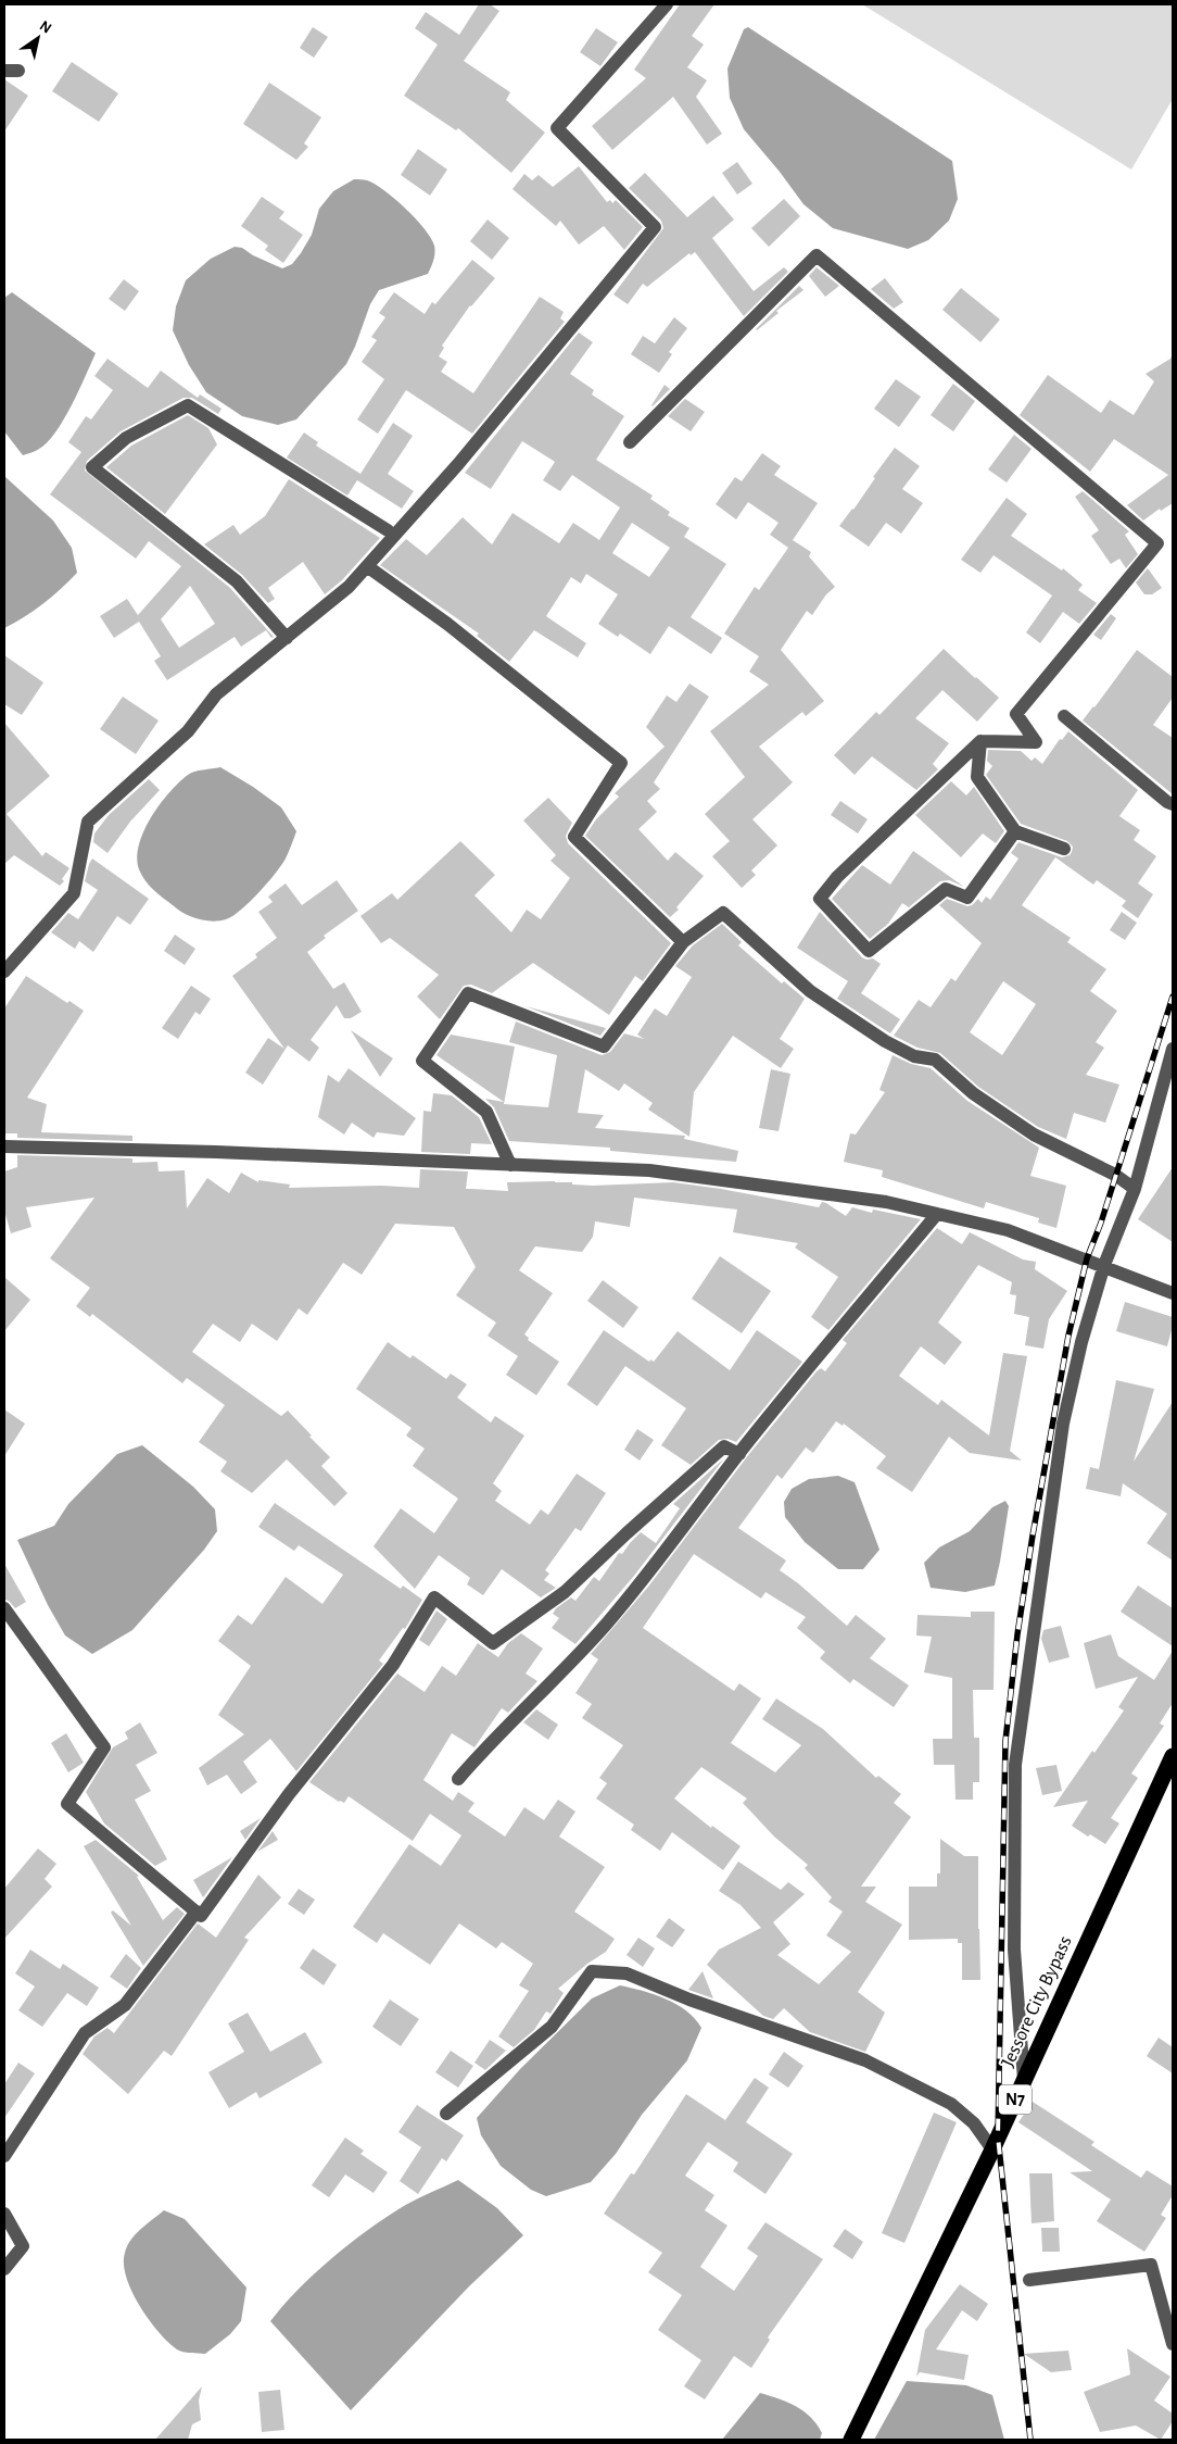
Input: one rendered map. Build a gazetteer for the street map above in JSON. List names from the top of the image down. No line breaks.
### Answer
{"streets":{"highway":["Jessore City Bypass","N7"]},"north":"top right"}
